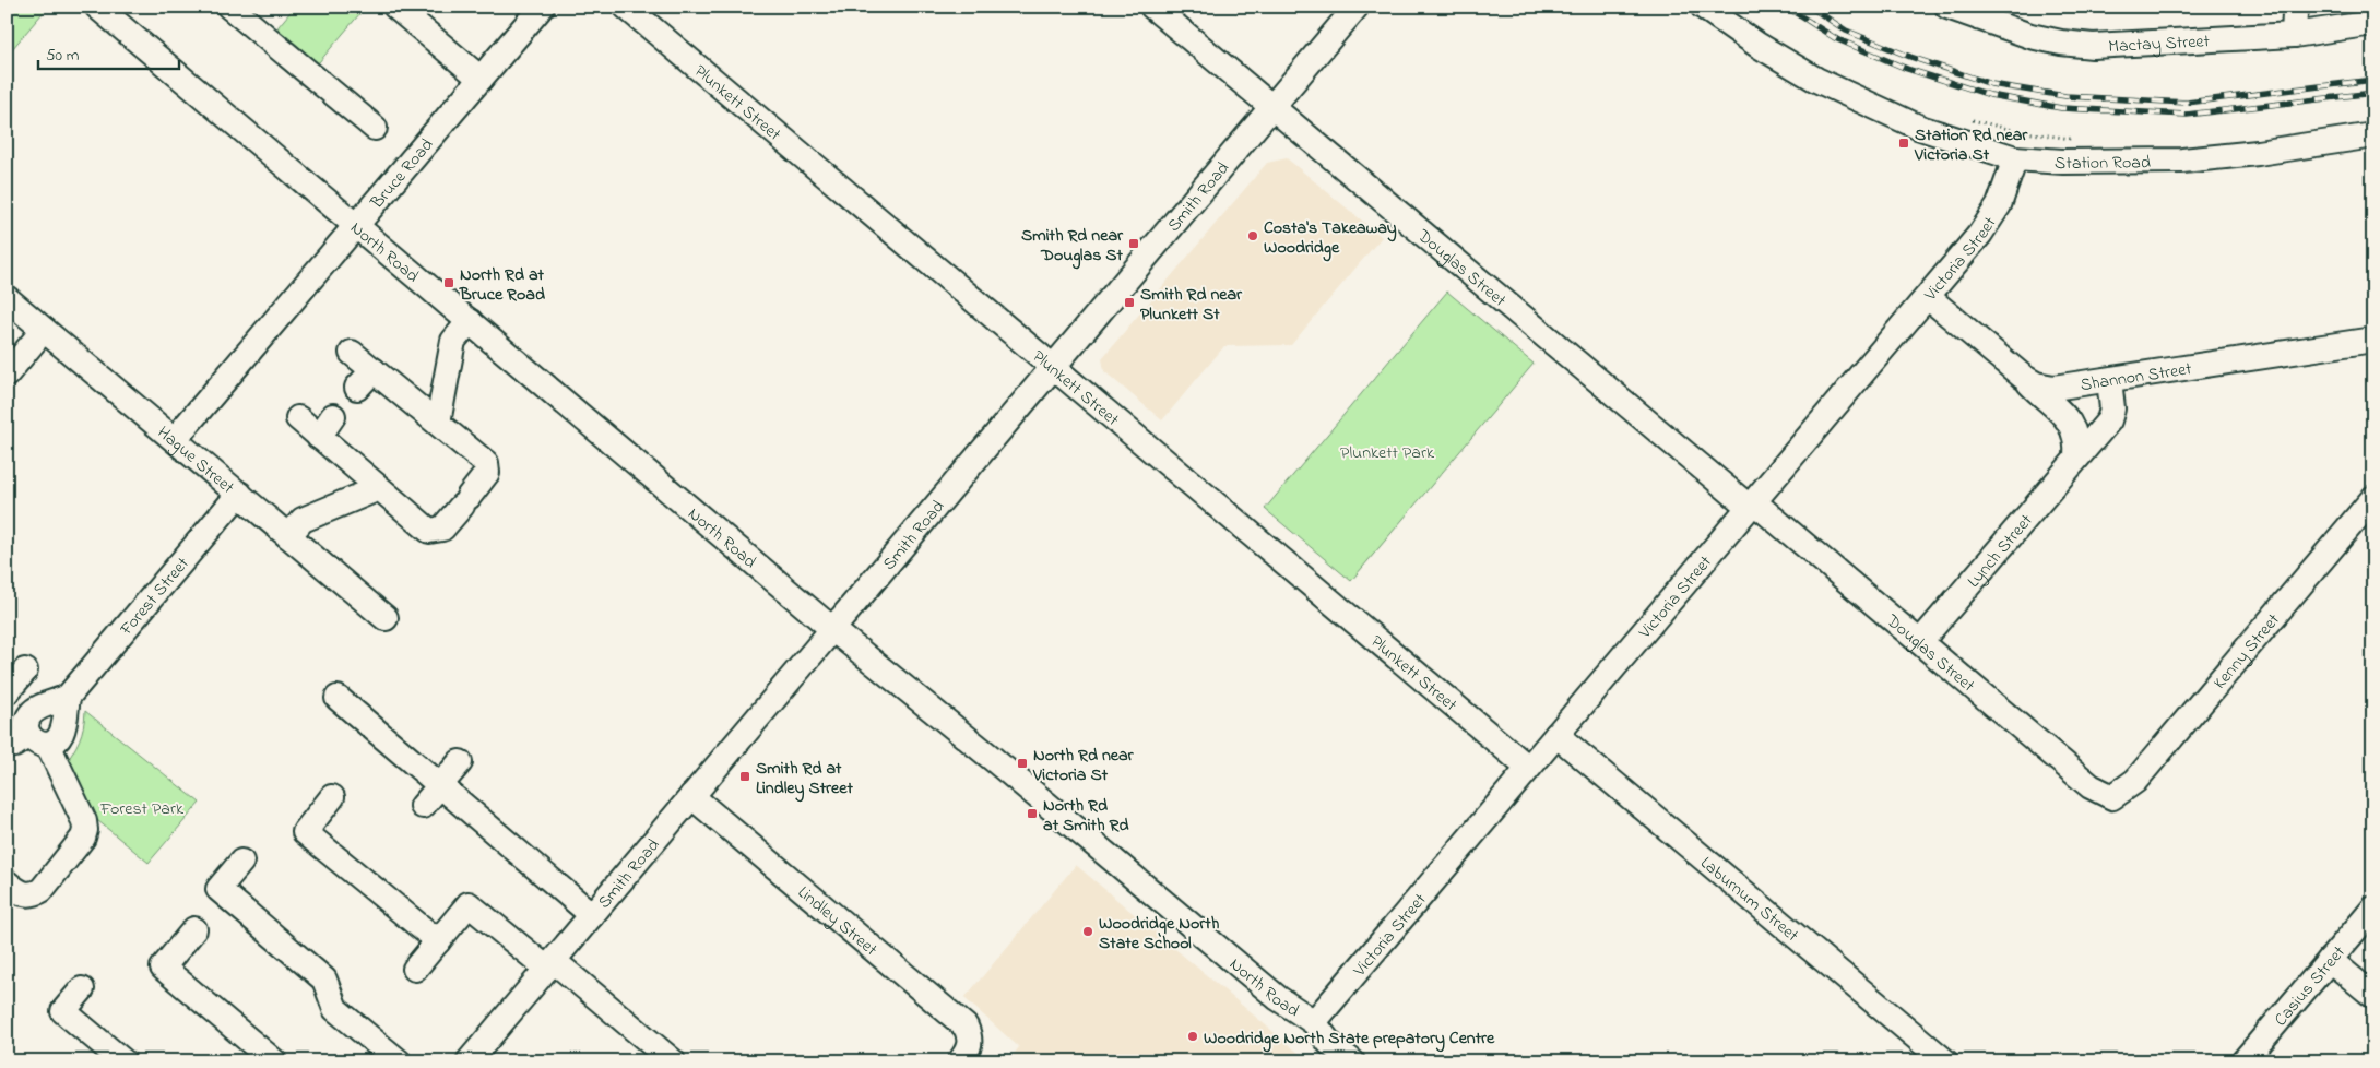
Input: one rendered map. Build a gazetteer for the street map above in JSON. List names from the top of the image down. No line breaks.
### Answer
{"streets":{"street":["Mactay Street","Plunkett Street","Station Road","Bruce Road","Smith Road","North Road","Victoria Street","Douglas Street","Shannon Street","Hague Street","Lynch Street","Forest Street","Kenny Street","Laburnum Street","Lindley Street","Casius Street"]},"crossings":[["Plunkett Street","Smith Road"],["Plunkett Street","Victoria Street"],["Station Road","Victoria Street"],["Bruce Road","North Road"],["Bruce Road","Hague Street"],["Smith Road","North Road"],["Smith Road","Douglas Street"],["Smith Road","Lindley Street"],["North Road","Victoria Street"],["Victoria Street","Douglas Street"],["Victoria Street","Shannon Street"],["Victoria Street","Laburnum Street"],["Douglas Street","Lynch Street"],["Douglas Street","Kenny Street"],["Shannon Street","Lynch Street"],["Hague Street","Forest Street"]],"parks":["Plunkett Park","Forest Park"],"places":{"transit":["Station Rd near Victoria St","Smith Rd near Douglas St","North Rd at Bruce Road","Smith Rd near Plunkett St","North Rd near Victoria St","Smith Rd at Lindley Street","North Rd at Smith Rd"],"other":["Costa's Takeaway Woodridge","Woodridge North State School","Woodridge North State prepatory Centre"]},"scale_bar":"50 m"}
